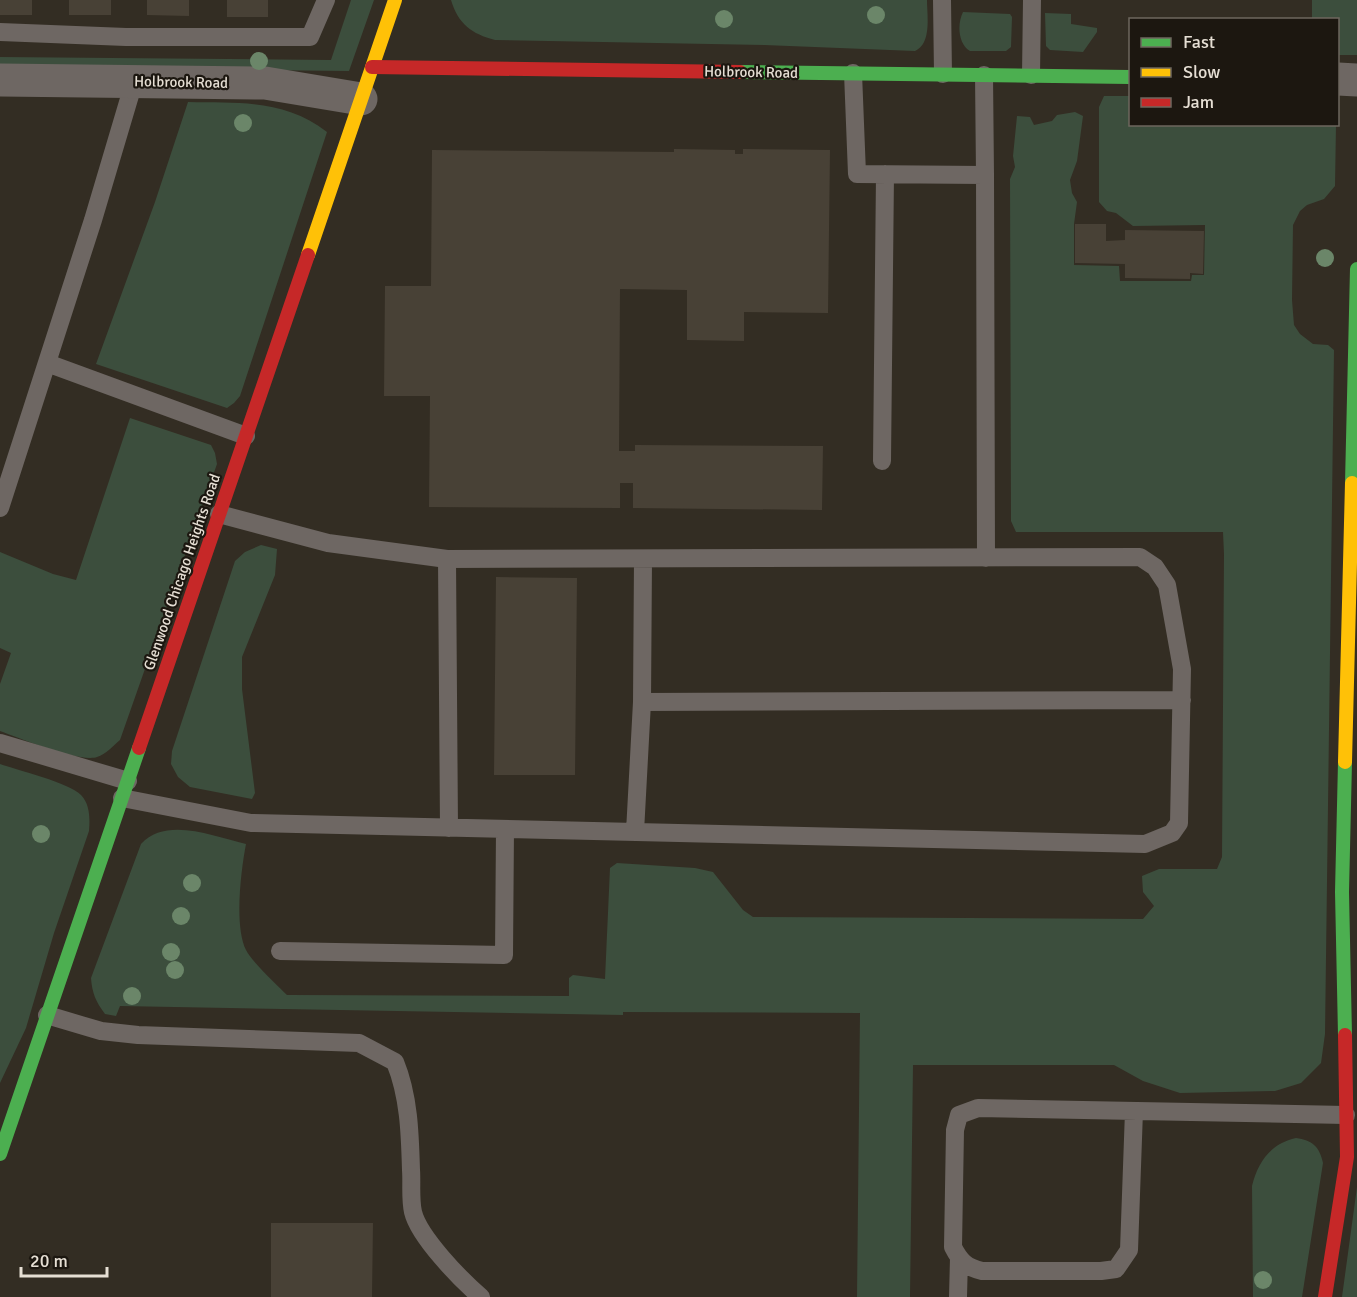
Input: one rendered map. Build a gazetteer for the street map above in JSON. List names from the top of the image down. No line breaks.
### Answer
{"streets":{"street":["Holbrook Road","Glenwood Chicago Heights Road"]},"crossings":[["Holbrook Road","Glenwood Chicago Heights Road"]],"legend":["Fast","Slow","Jam"],"scale_bar":"20 m"}
